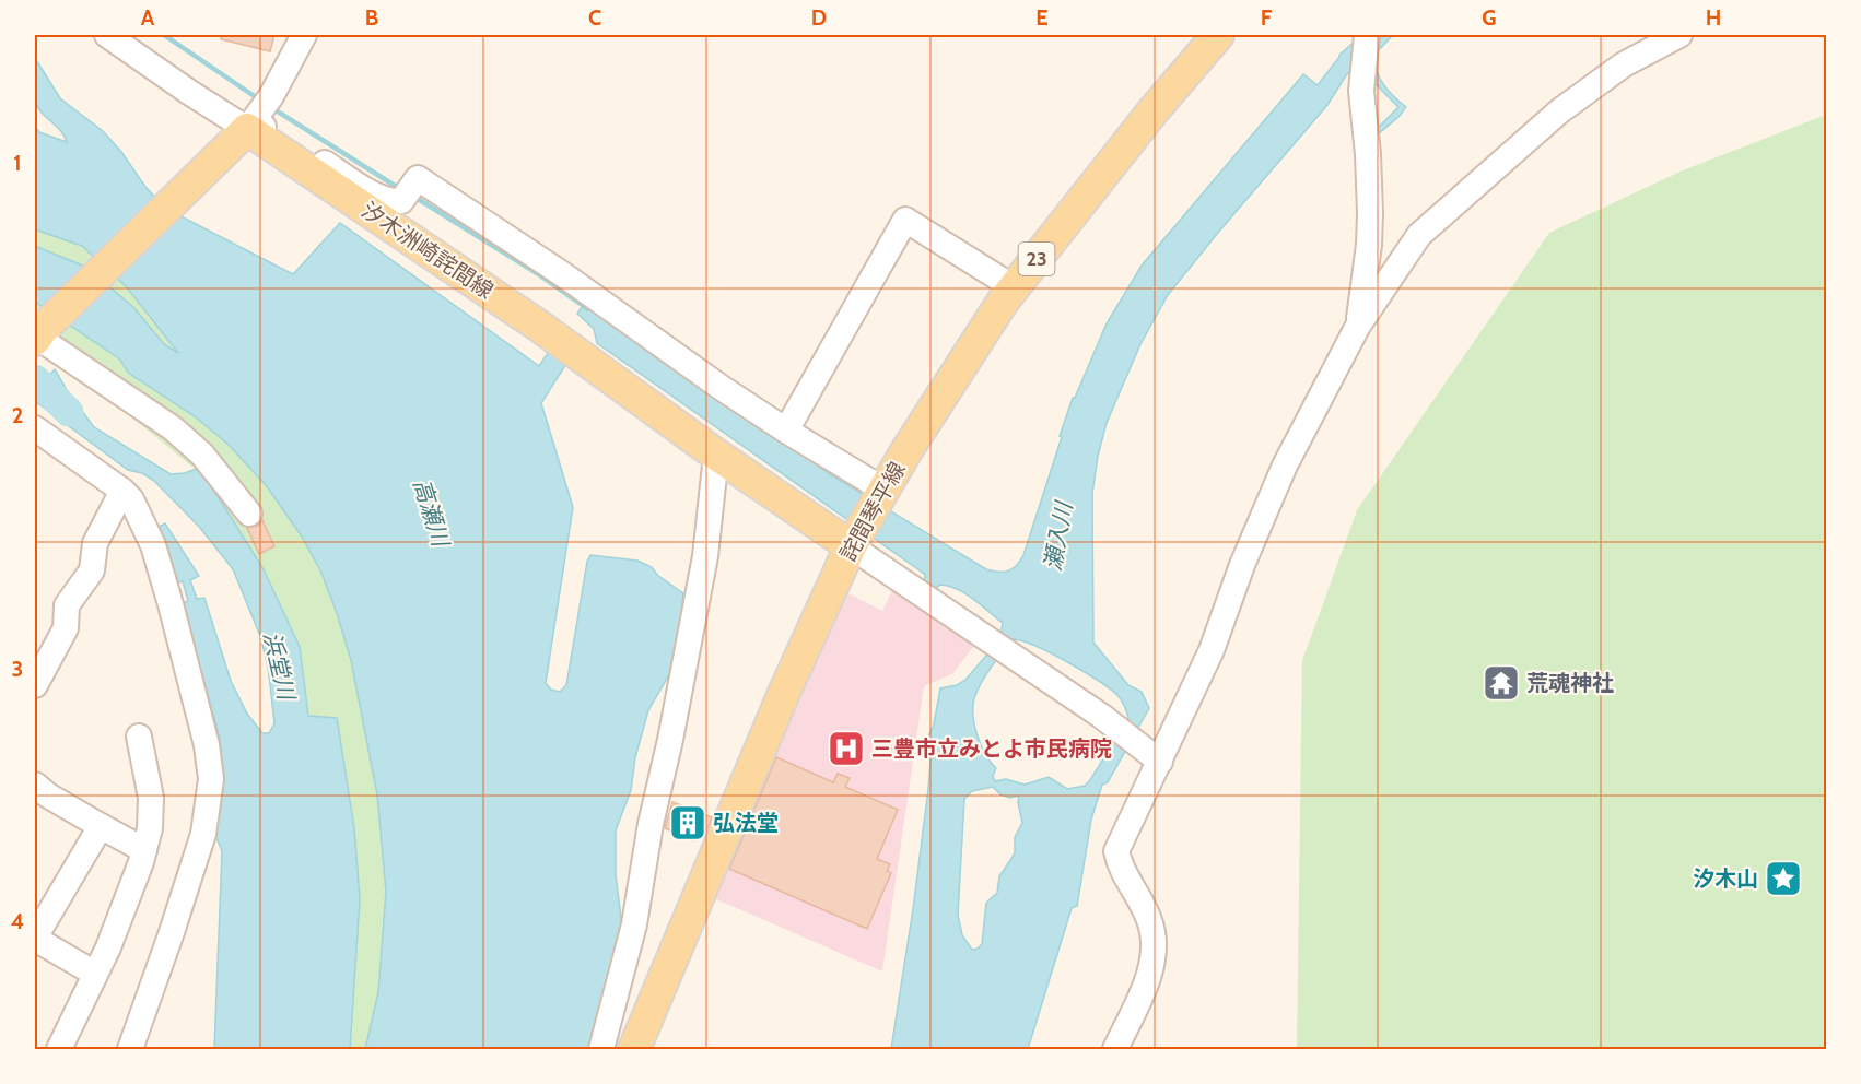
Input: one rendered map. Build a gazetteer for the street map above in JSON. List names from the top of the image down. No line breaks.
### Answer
{"streets":{"main road":["汐木洲崎詫間線","23","詫間琴平線"]},"crossings":[["汐木洲崎詫間線","詫間琴平線"]],"water":["高瀬川","瀬入川","浜堂川"],"places":{"temple":["荒魂神社"],"hospital":["三豊市立みとよ市民病院"],"building":["弘法堂"],"place":["汐木山"]},"grid":{"columns":["A","B","C","D","E","F","G","H"],"rows":["1","2","3","4"]}}
